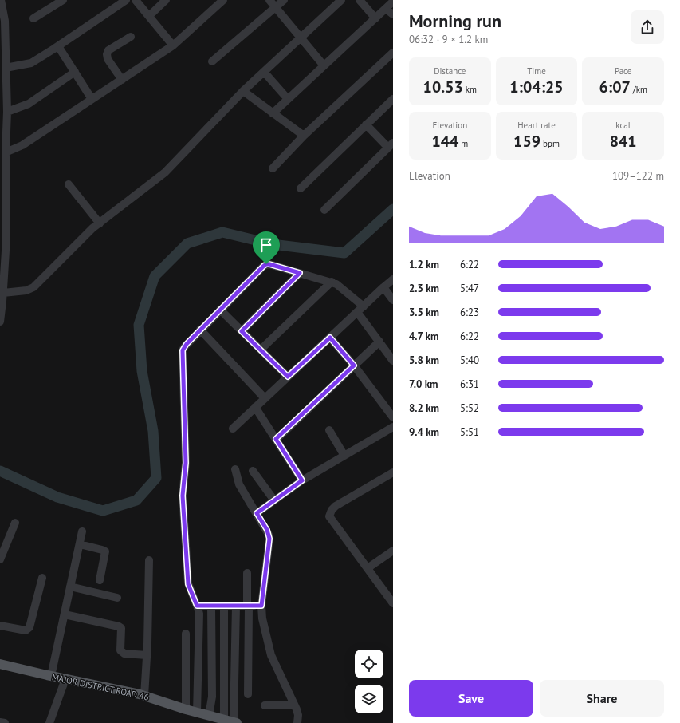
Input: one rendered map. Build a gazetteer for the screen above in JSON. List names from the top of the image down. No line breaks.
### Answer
{"streets":{"main road":["MAJOR DISTRICT ROAD 46"]},"page":{"heading":["Morning run","06:32 · 9 × 1.2 km"],"stats":[["Distance","10.53 km"],["Time","1:04:25"],["Pace","6:07 /km"],["Elevation","144 m"],["Heart rate","159 bpm"],["kcal","841"]],"chart":["Elevation","109–122 m"],"list":[{"name":"1.2 km","note":"6:22"},{"name":"2.3 km","note":"5:47"},{"name":"3.5 km","note":"6:23"},{"name":"4.7 km","note":"6:22"},{"name":"5.8 km","note":"5:40"},{"name":"7.0 km","note":"6:31"},{"name":"8.2 km","note":"5:52"},{"name":"9.4 km","note":"5:51"}],"buttons":["Save","Share"]}}
